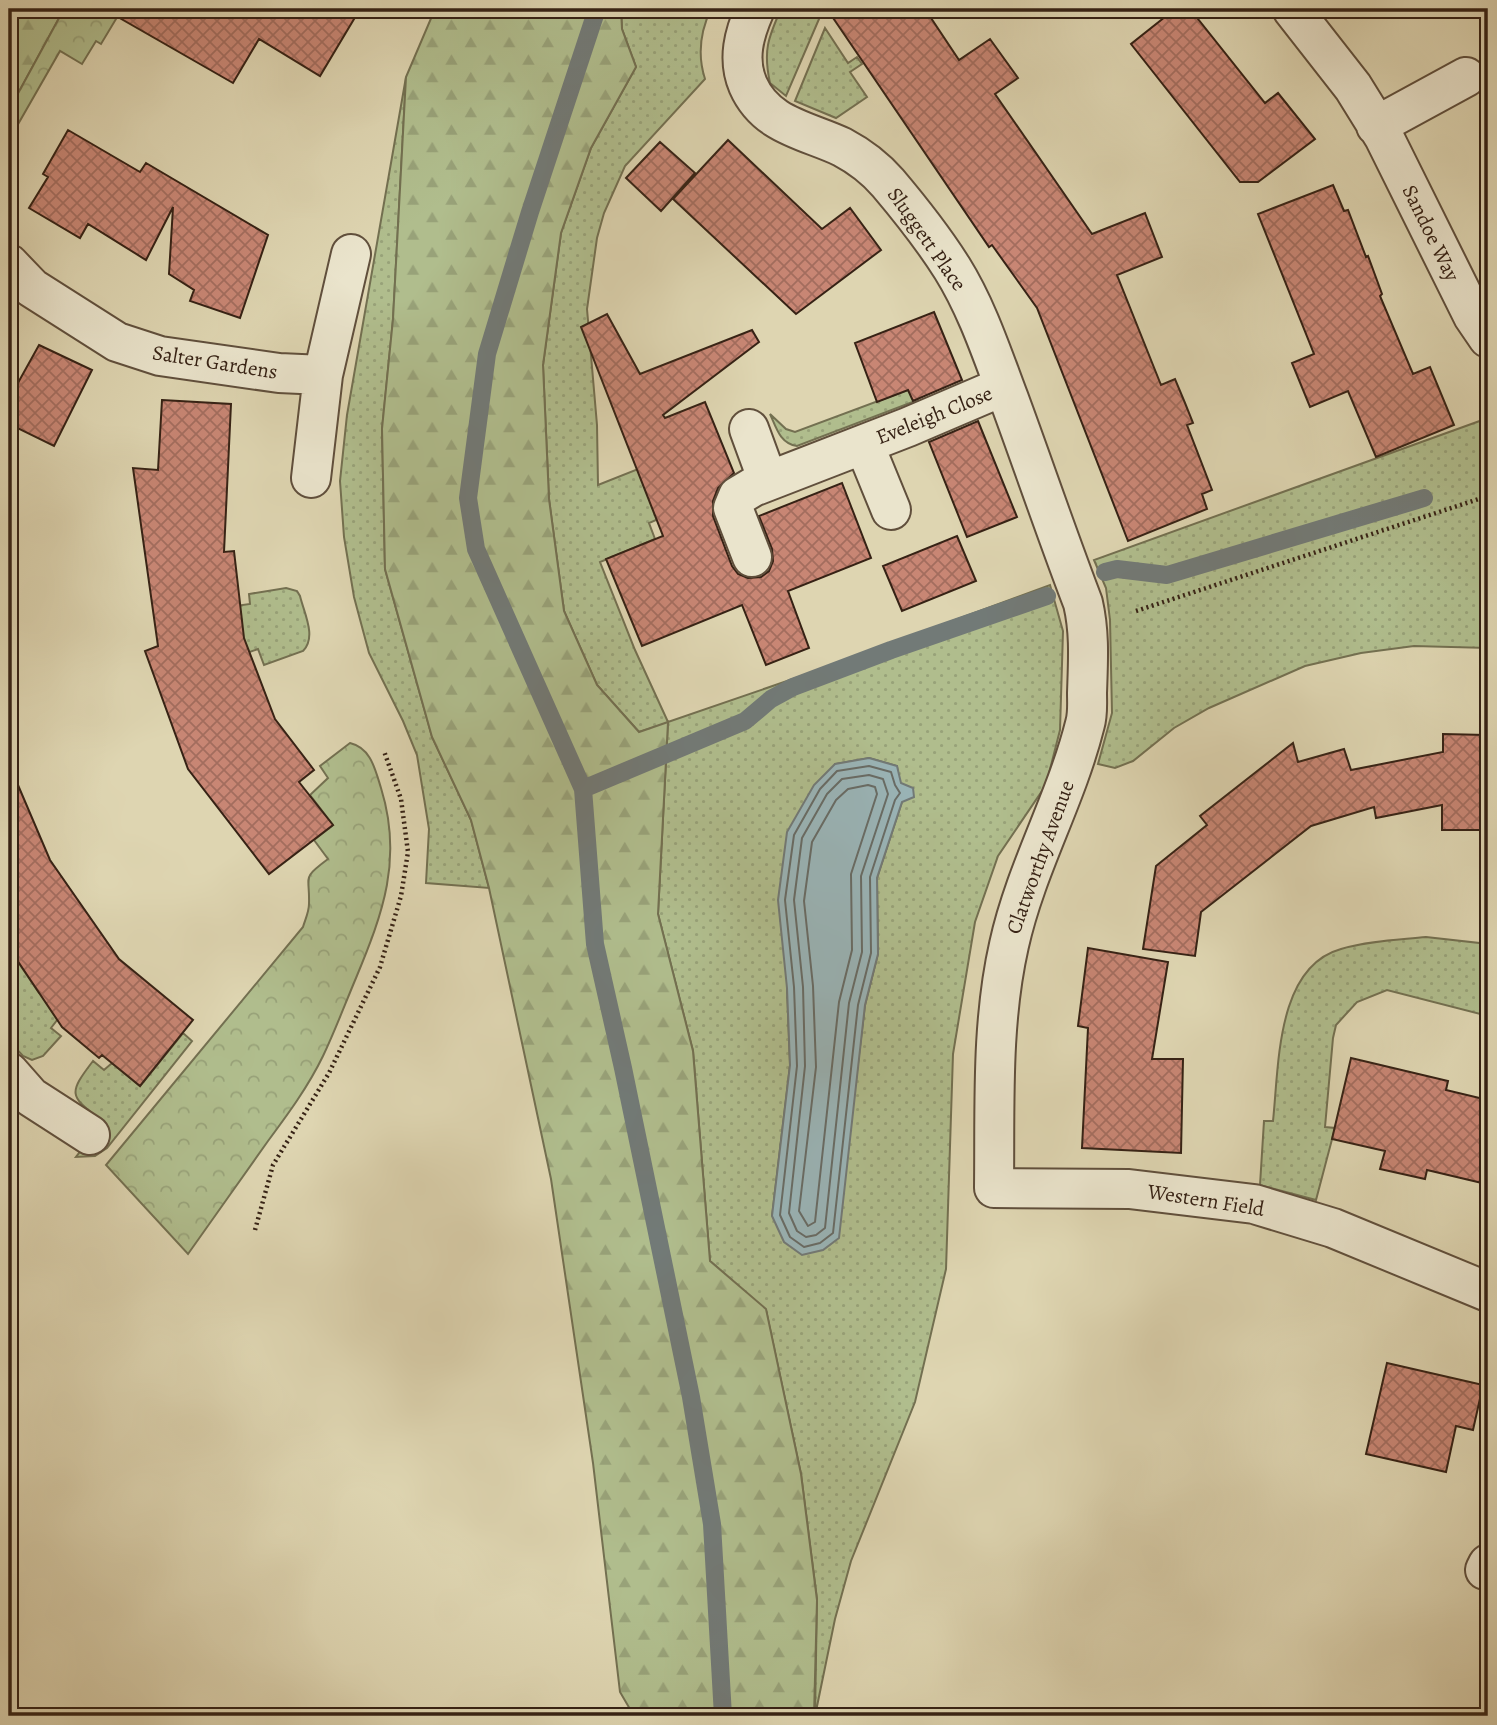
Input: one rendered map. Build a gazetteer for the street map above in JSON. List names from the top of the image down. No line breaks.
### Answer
{"streets":{"street":["Sandoe Way","Sluggett Place","Salter Gardens","Eveleigh Close","Clatworthy Avenue","Western Field"]},"crossings":[["Sluggett Place","Eveleigh Close"],["Sluggett Place","Clatworthy Avenue"],["Clatworthy Avenue","Western Field"]]}
